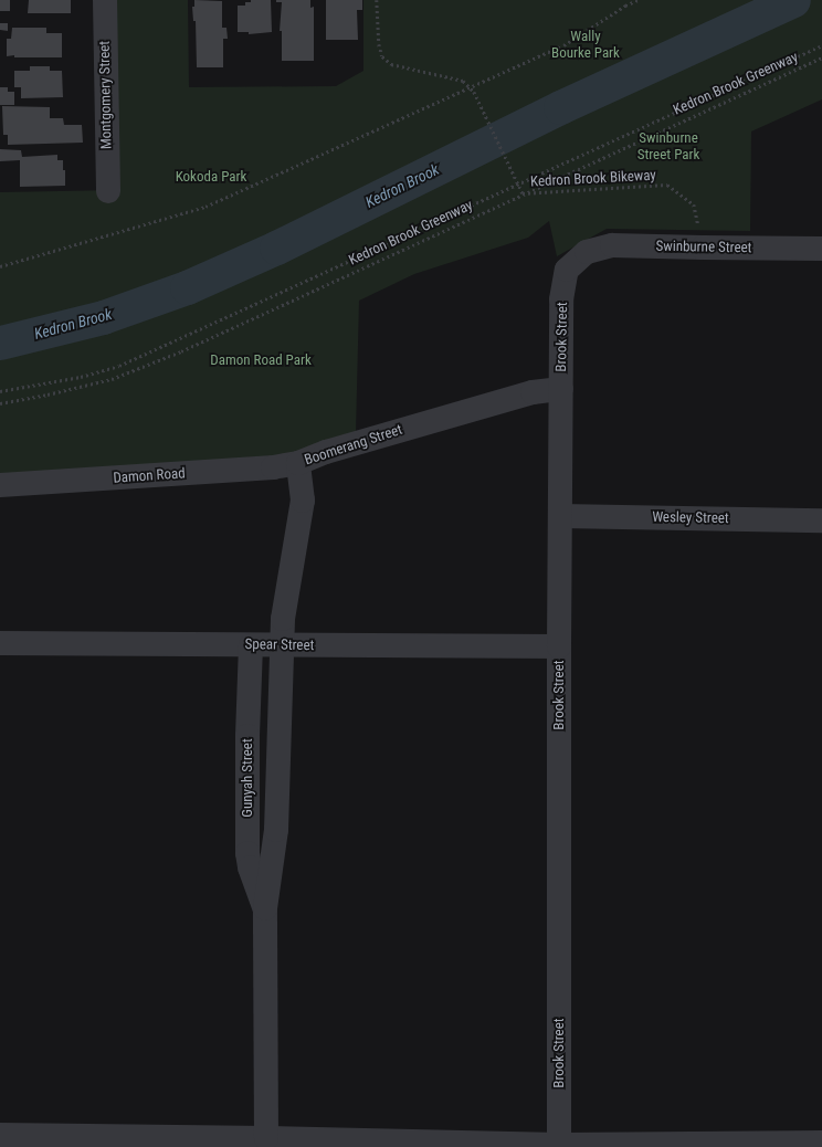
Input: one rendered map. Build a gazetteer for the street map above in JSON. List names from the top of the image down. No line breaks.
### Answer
{"streets":{"street":["Montgomery Street","Swinburne Street","Brook Street","Boomerang Street","Damon Road","Wesley Street","Spear Street","Gunyah Street"],"path":["Kedron Brook Greenway","Kedron Brook Bikeway"]},"crossings":[["Kedron Brook Greenway","Kedron Brook Bikeway"],["Kedron Brook Bikeway","Swinburne Street"],["Swinburne Street","Brook Street"],["Brook Street","Boomerang Street"],["Brook Street","Wesley Street"],["Brook Street","Spear Street"],["Boomerang Street","Damon Road"],["Boomerang Street","Spear Street"],["Boomerang Street","Gunyah Street"],["Spear Street","Gunyah Street"]],"water":["Kedron Brook"],"parks":["Wally Bourke Park","Swinburne Street Park","Kokoda Park","Damon Road Park"]}
